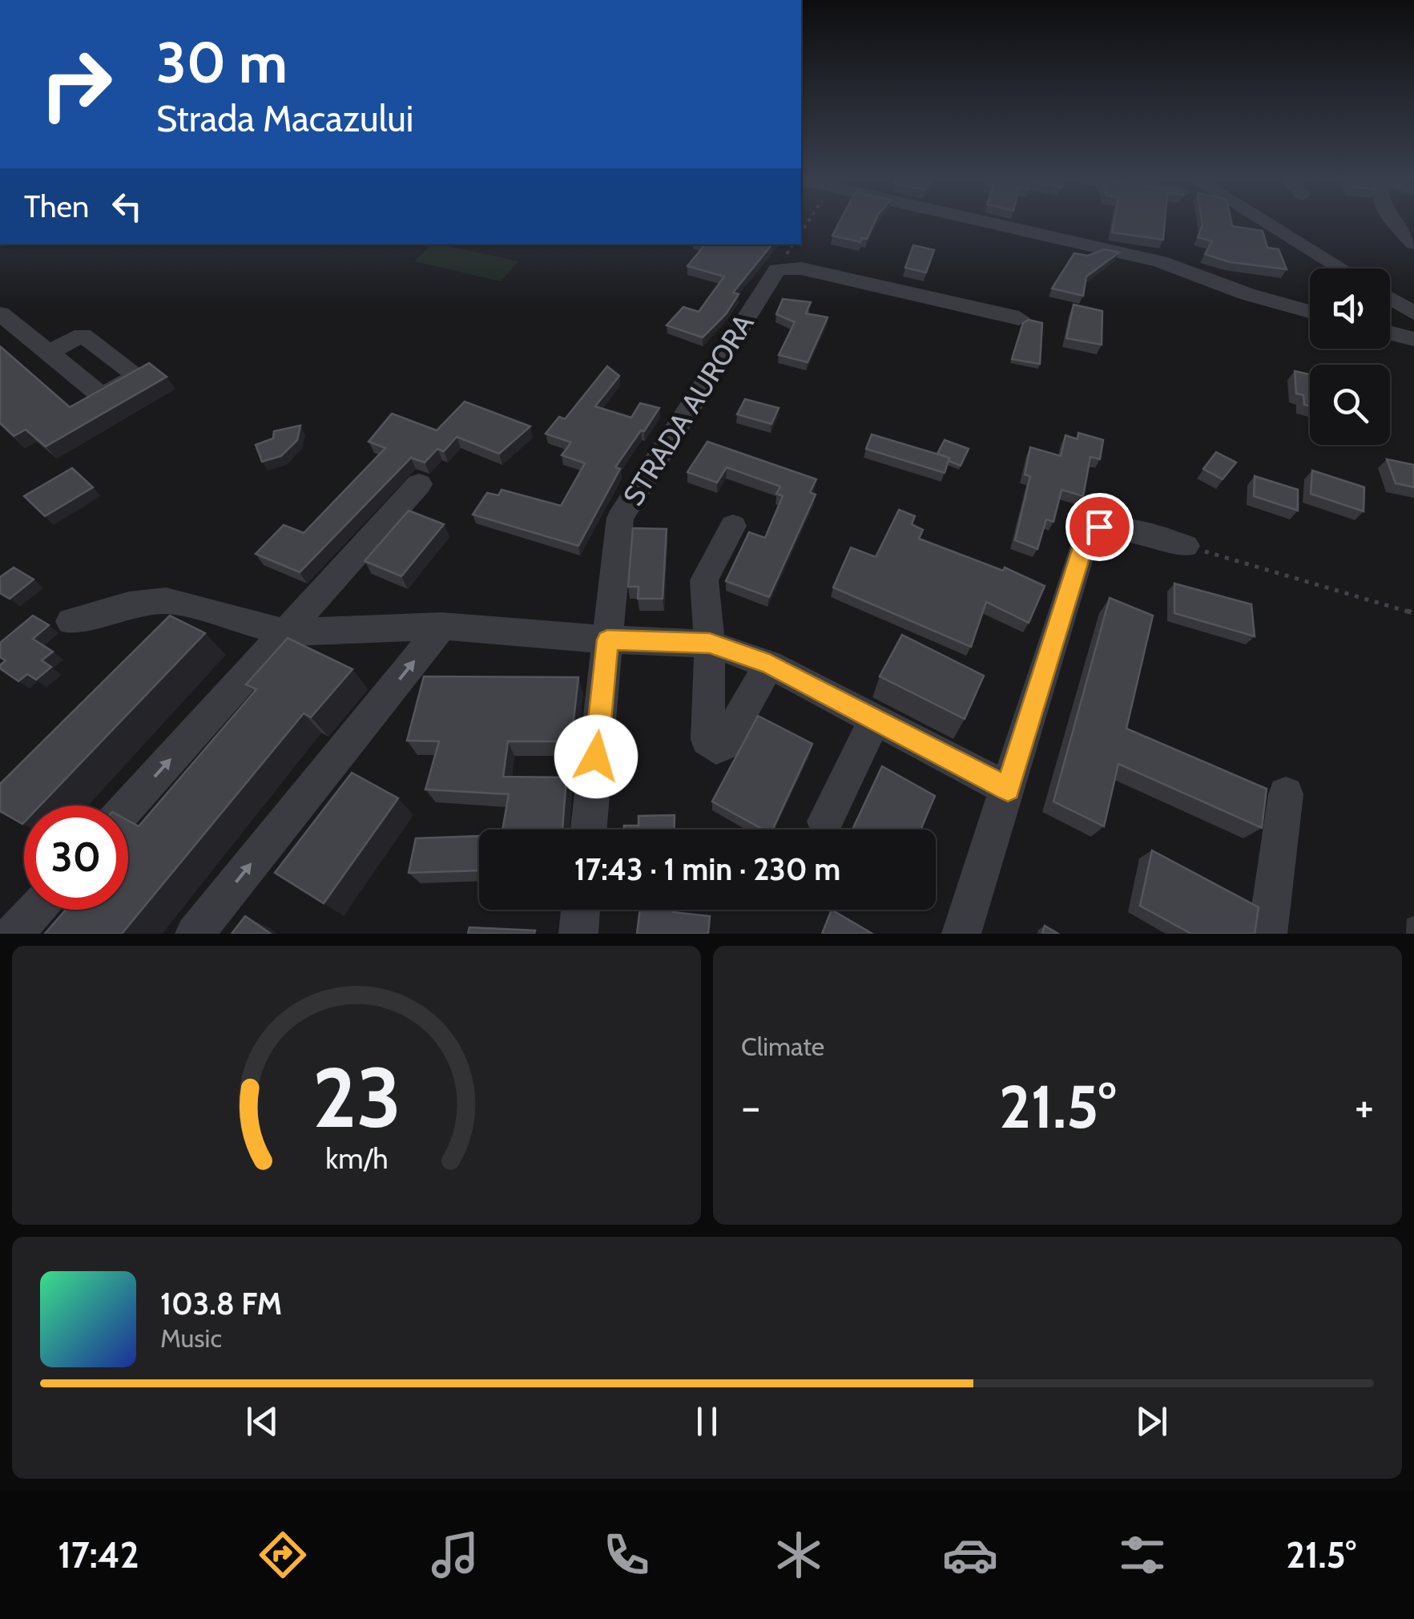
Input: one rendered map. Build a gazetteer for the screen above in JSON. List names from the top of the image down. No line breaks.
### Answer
{"streets":{"street":["STRADA AURORA"]},"page":{"turn":["30 m","Strada Macazului"],"then":"Then","limit":"30","trip":"17:43 · 1 min · 230 m","tile":"Climate","heat":["−","21.5°","+"],"song":["103.8 FM","Music"],"tabs":["17:42","21.5°"],"gauge":["23","km/h"]}}
